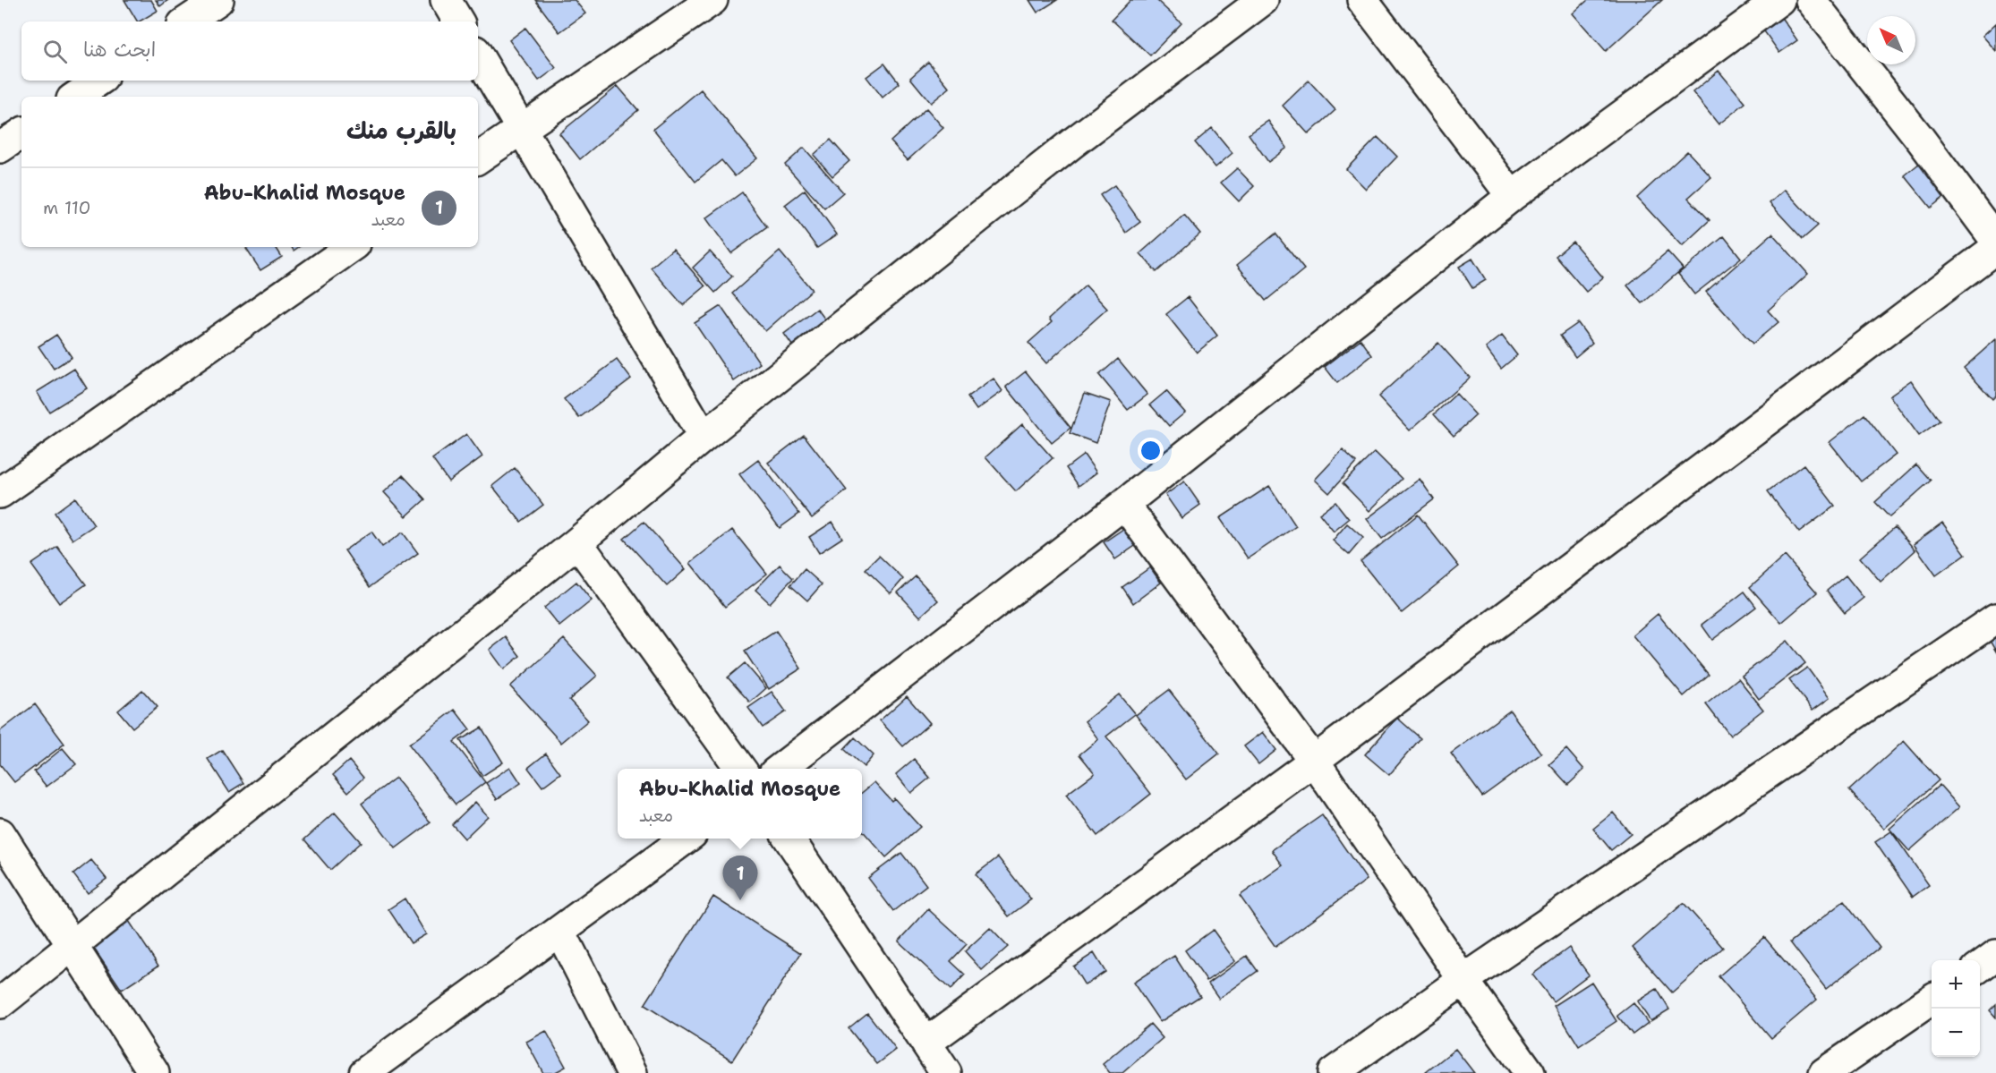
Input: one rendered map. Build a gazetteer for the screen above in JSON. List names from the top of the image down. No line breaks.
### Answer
{"north":"top left","page":{"search":"ابحث هنا","heading":"بالقرب منك","list":[{"mark":"1","name":"Abu-Khalid Mosque","note":"معبد","value":"110 m"}],"popup":["Abu-Khalid Mosque","معبد"],"pins":"1","map_buttons":["+","−"]}}
